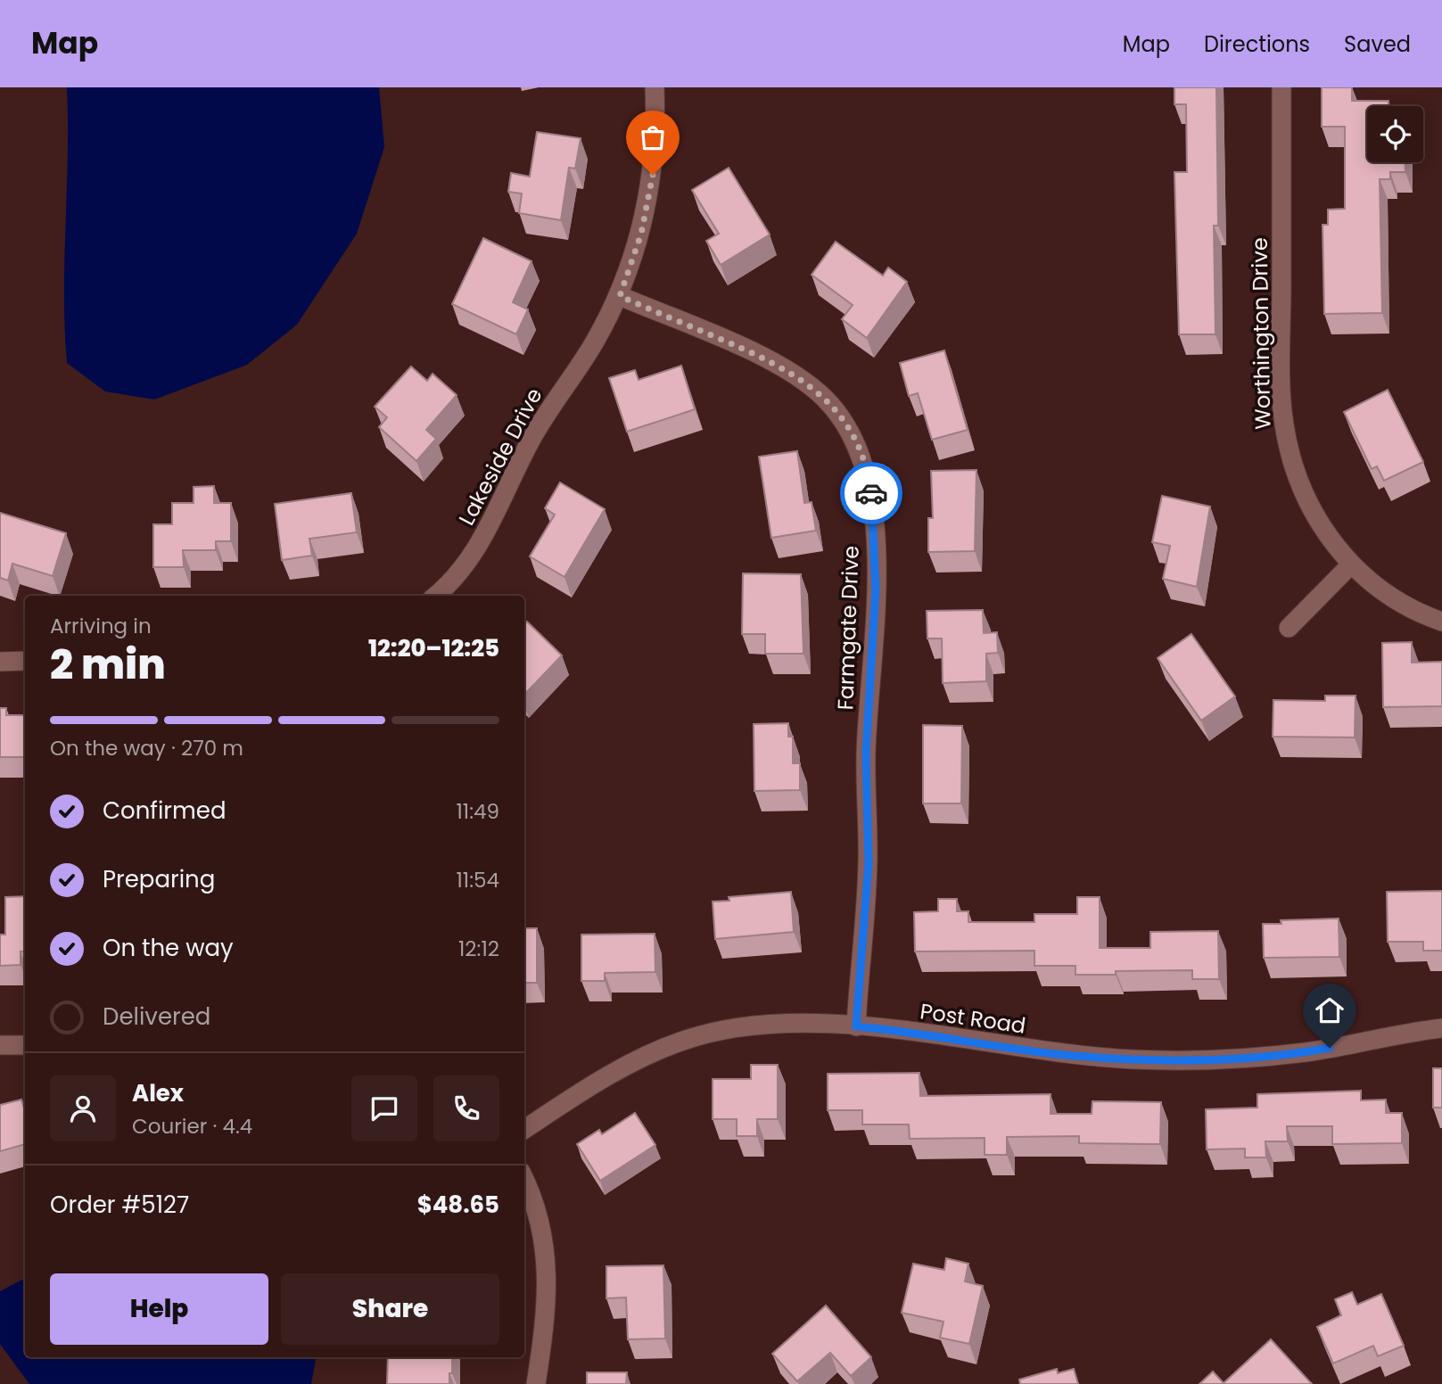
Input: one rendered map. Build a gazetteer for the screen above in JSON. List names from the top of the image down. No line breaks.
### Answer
{"streets":{"street":["Worthington Drive","Lakeside Drive","Farmgate Drive","Post Road"]},"crossings":[["Lakeside Drive","Farmgate Drive"],["Farmgate Drive","Post Road"]],"page":{"header":"Map","nav":["Map","Directions","Saved"],"heading":["2 min","Arriving in","12:20–12:25"],"panel":["Alex","Courier · 4.4","Order #5127","$48.65"],"bar":"On the way · 270 m","list":[["Confirmed","11:49"],["Preparing","11:54"],["On the way","12:12"],"Delivered"],"buttons":["Help","Share"]}}
